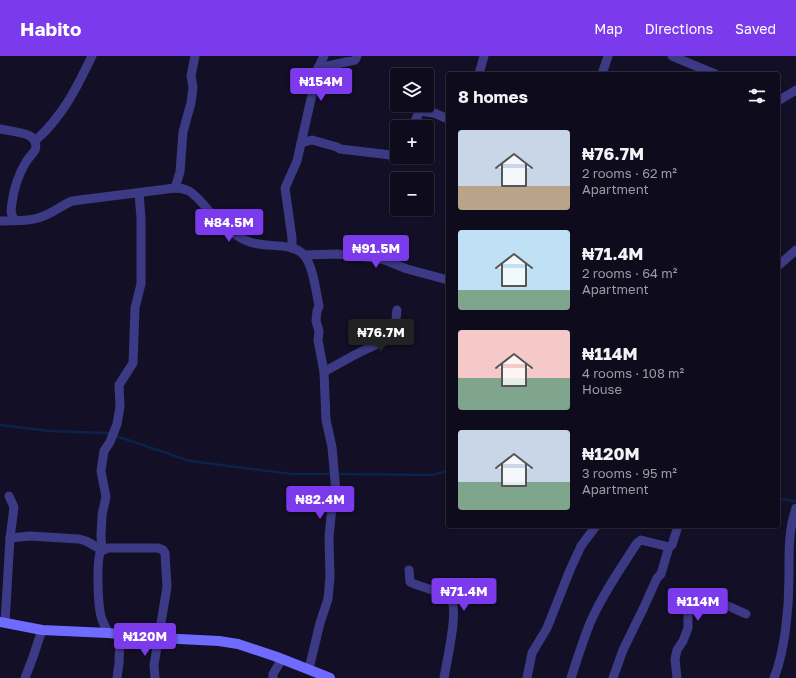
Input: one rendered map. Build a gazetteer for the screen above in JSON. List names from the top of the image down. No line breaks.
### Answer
{"page":{"header":"Habito","nav":["Map","Directions","Saved"],"map_buttons":["+","−"],"price":["₦154M","₦84.5M","₦91.5M","₦76.7M","₦82.4M","₦71.4M","₦114M","₦120M"],"heading":"8 homes","list":[{"name":"₦76.7M","note":"2 rooms · 62 m² · Apartment"},{"name":"₦71.4M","note":"2 rooms · 64 m² · Apartment"},{"name":"₦114M","note":"4 rooms · 108 m² · House"},{"name":"₦120M","note":"3 rooms · 95 m² · Apartment"}]}}
